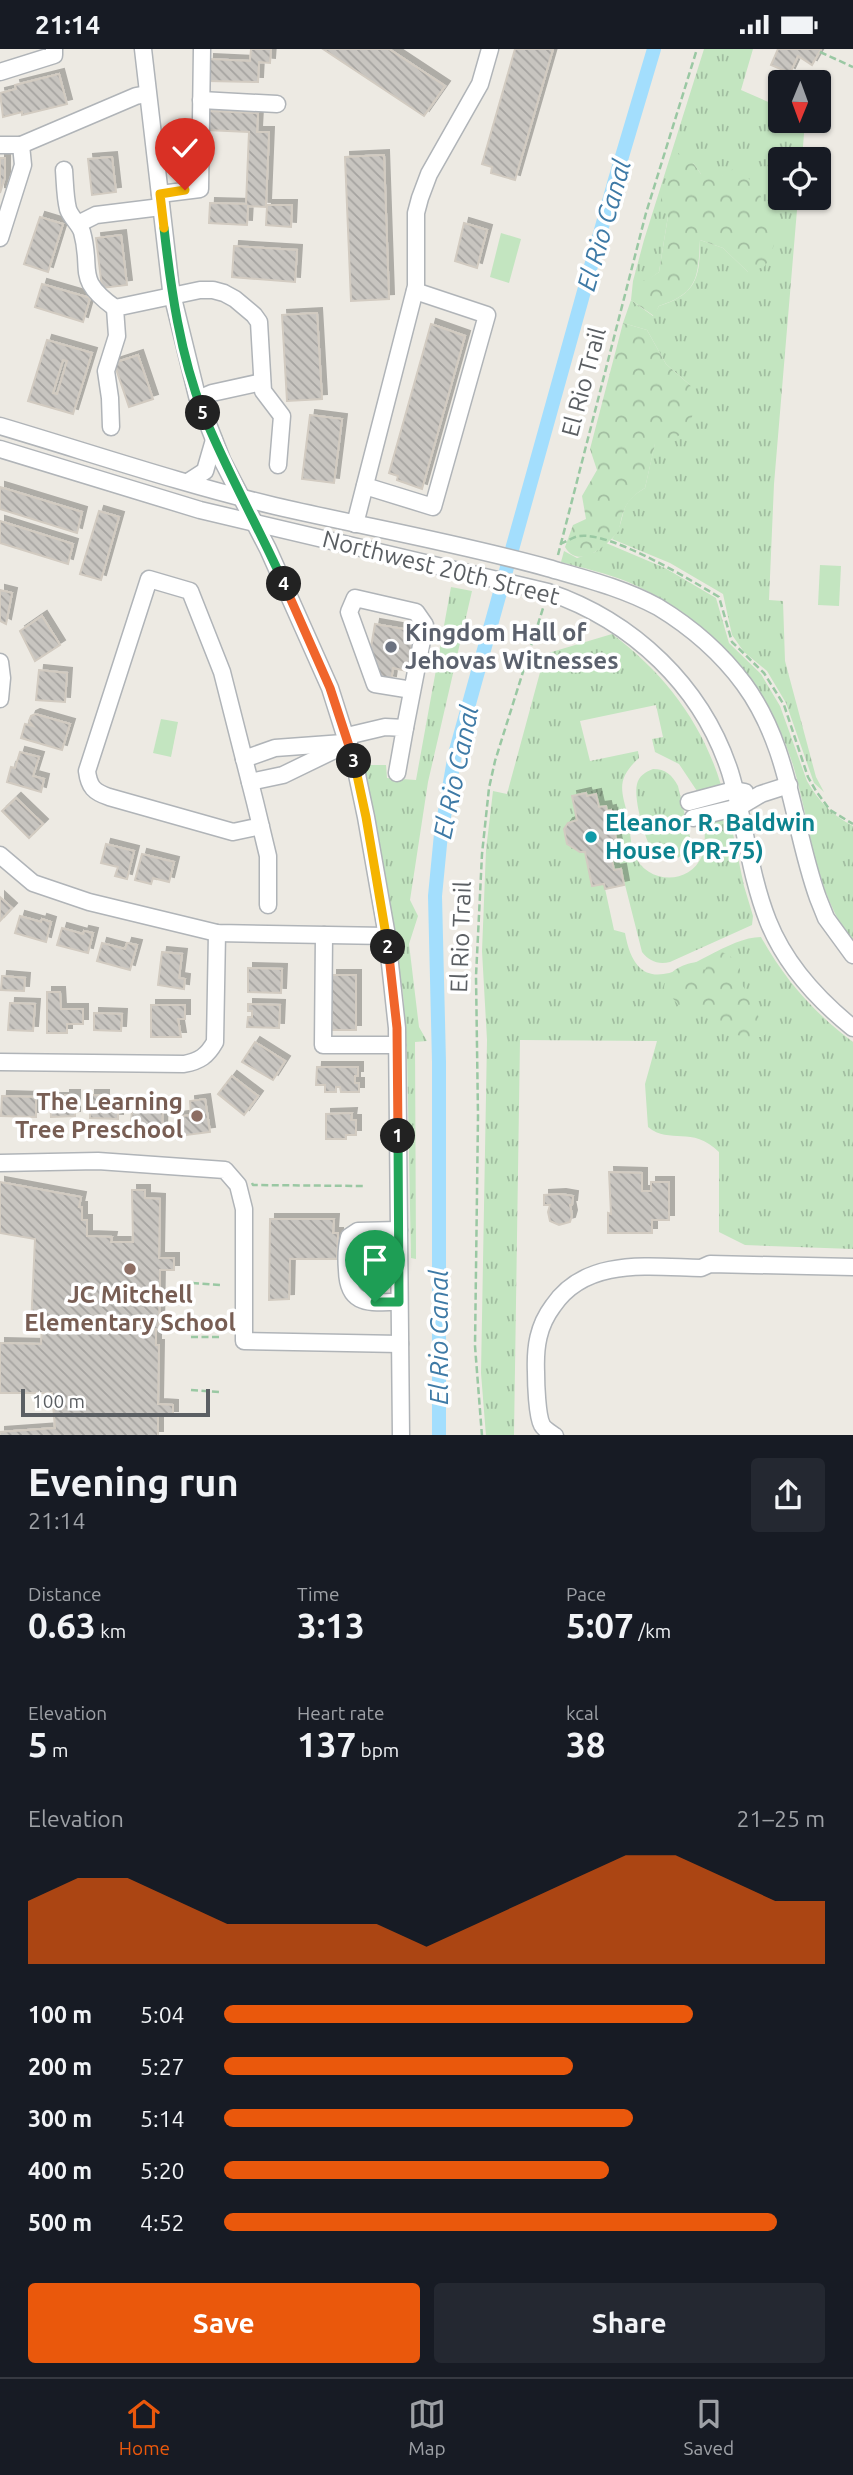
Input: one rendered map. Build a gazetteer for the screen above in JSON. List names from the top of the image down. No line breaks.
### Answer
{"streets":{"street":["Northwest 20th Street"],"path":["El Rio Trail"]},"crossings":[["El Rio Trail","Northwest 20th Street"]],"water":["El Rio Canal"],"places":["Kingdom Hall of Jehovas Witnesses","Eleanor R. Baldwin House (PR-75)","The Learning Tree Preschool","JC Mitchell Elementary School"],"scale_bar":"100 m","north":"bottom","page":{"status":"21:14","pins":["5","4","3","2","1"],"scale":"100 m","heading":["Evening run","21:14"],"stats":[["Distance","0.63 km"],["Time","3:13"],["Pace","5:07 /km"],["Elevation","5 m"],["Heart rate","137 bpm"],["kcal","38"]],"chart":["Elevation","21–25 m"],"list":[{"name":"100 m","note":"5:04"},{"name":"200 m","note":"5:27"},{"name":"300 m","note":"5:14"},{"name":"400 m","note":"5:20"},{"name":"500 m","note":"4:52"}],"buttons":["Save","Share"],"tabs":["Home","Map","Saved"]}}
